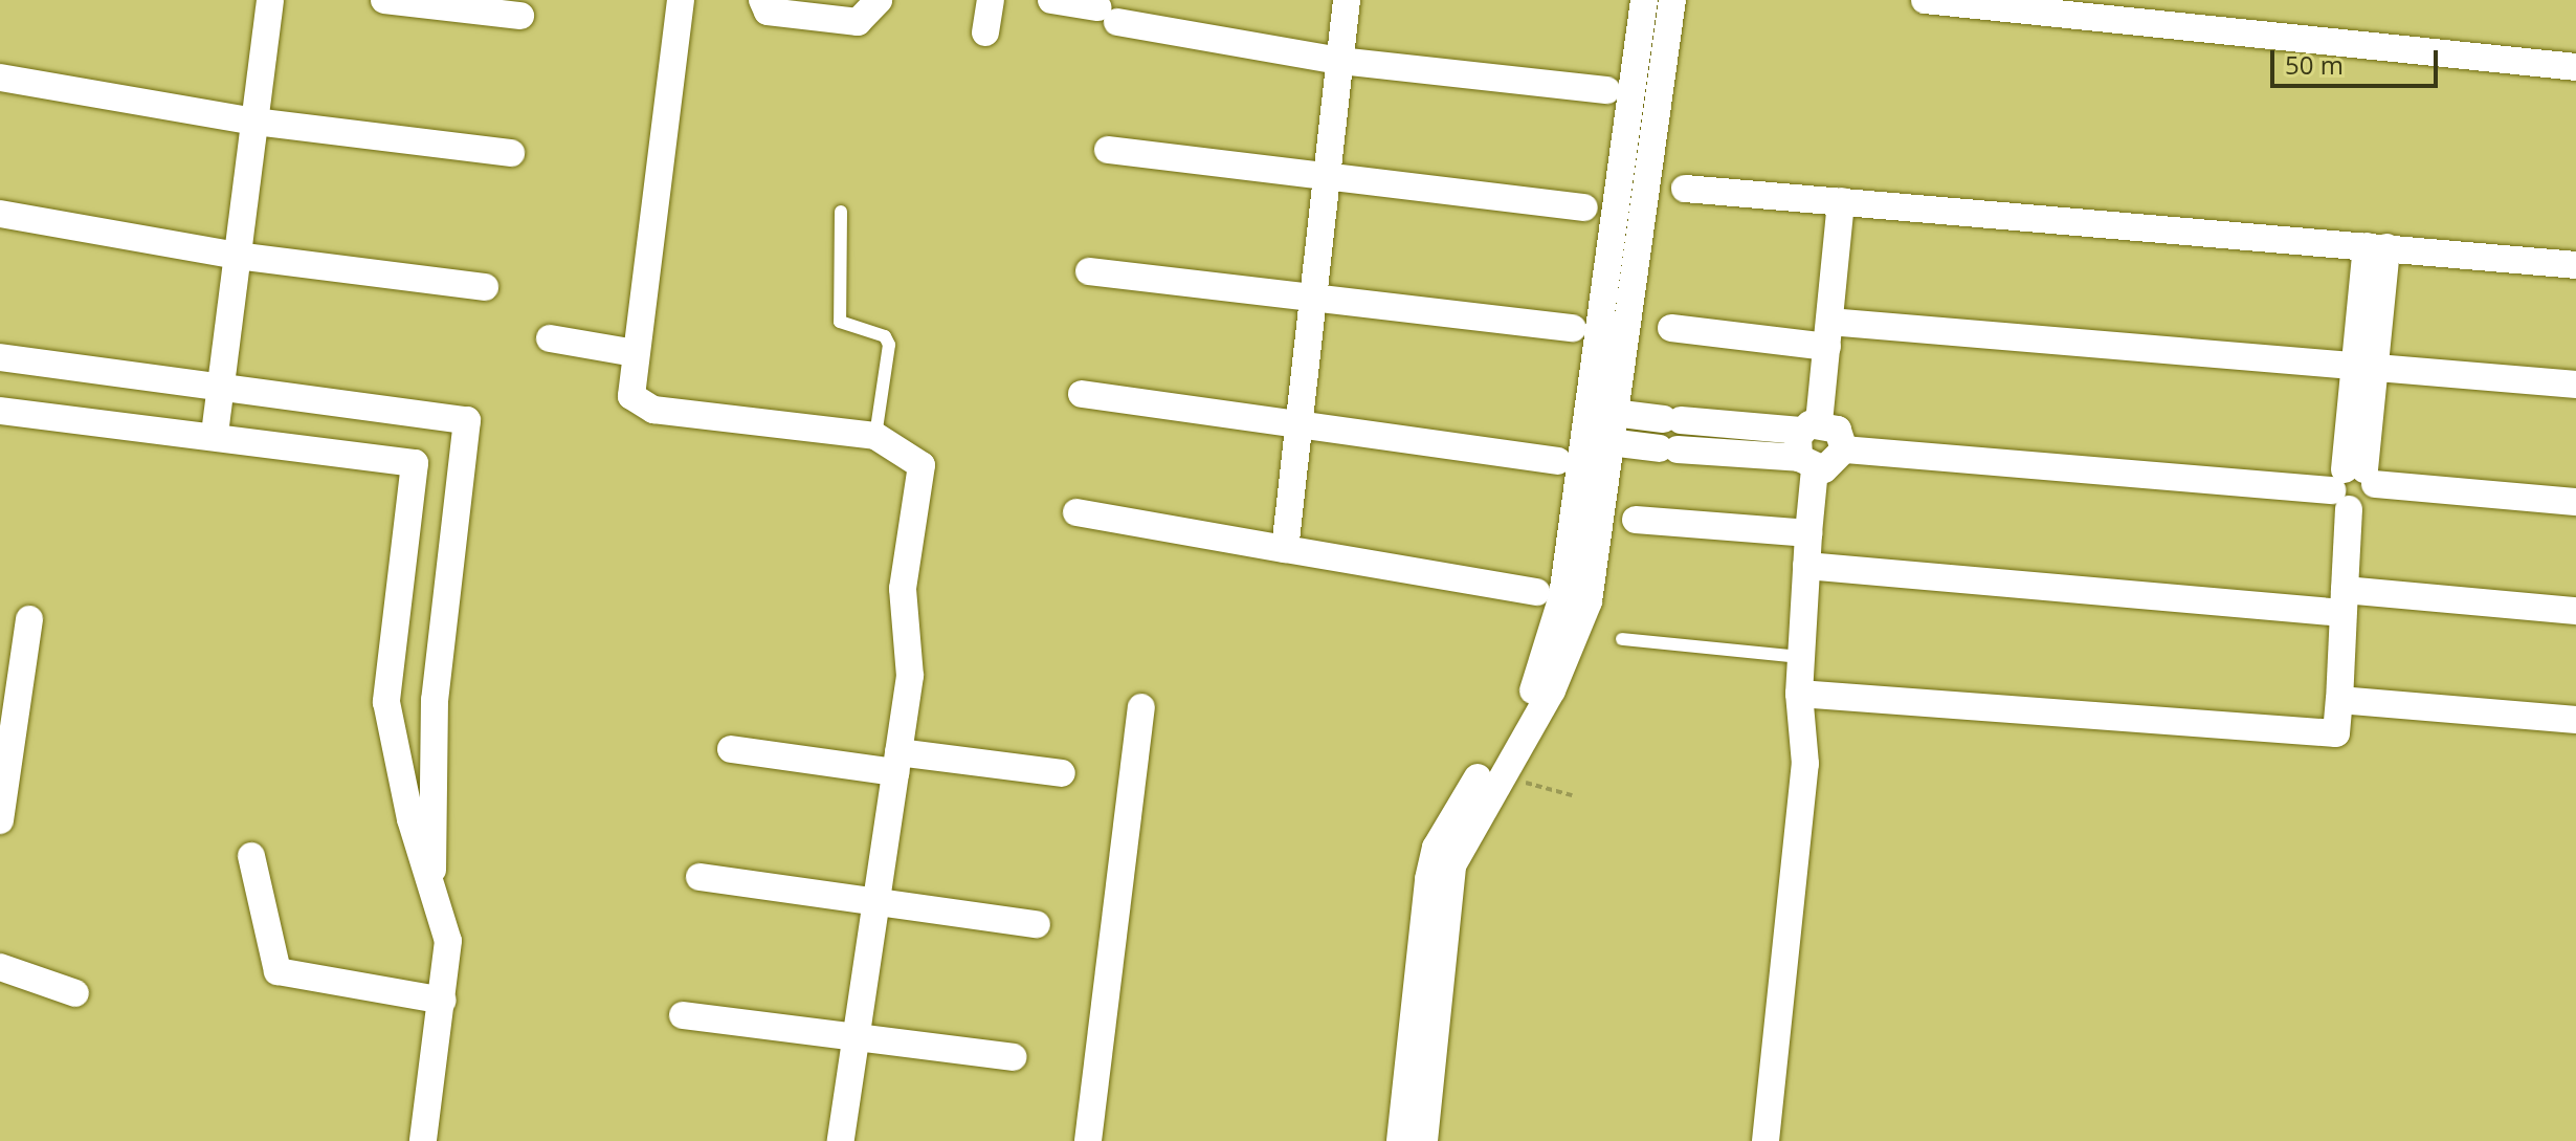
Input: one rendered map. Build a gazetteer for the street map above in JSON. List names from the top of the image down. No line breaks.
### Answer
{"scale_bar":"50 m"}
